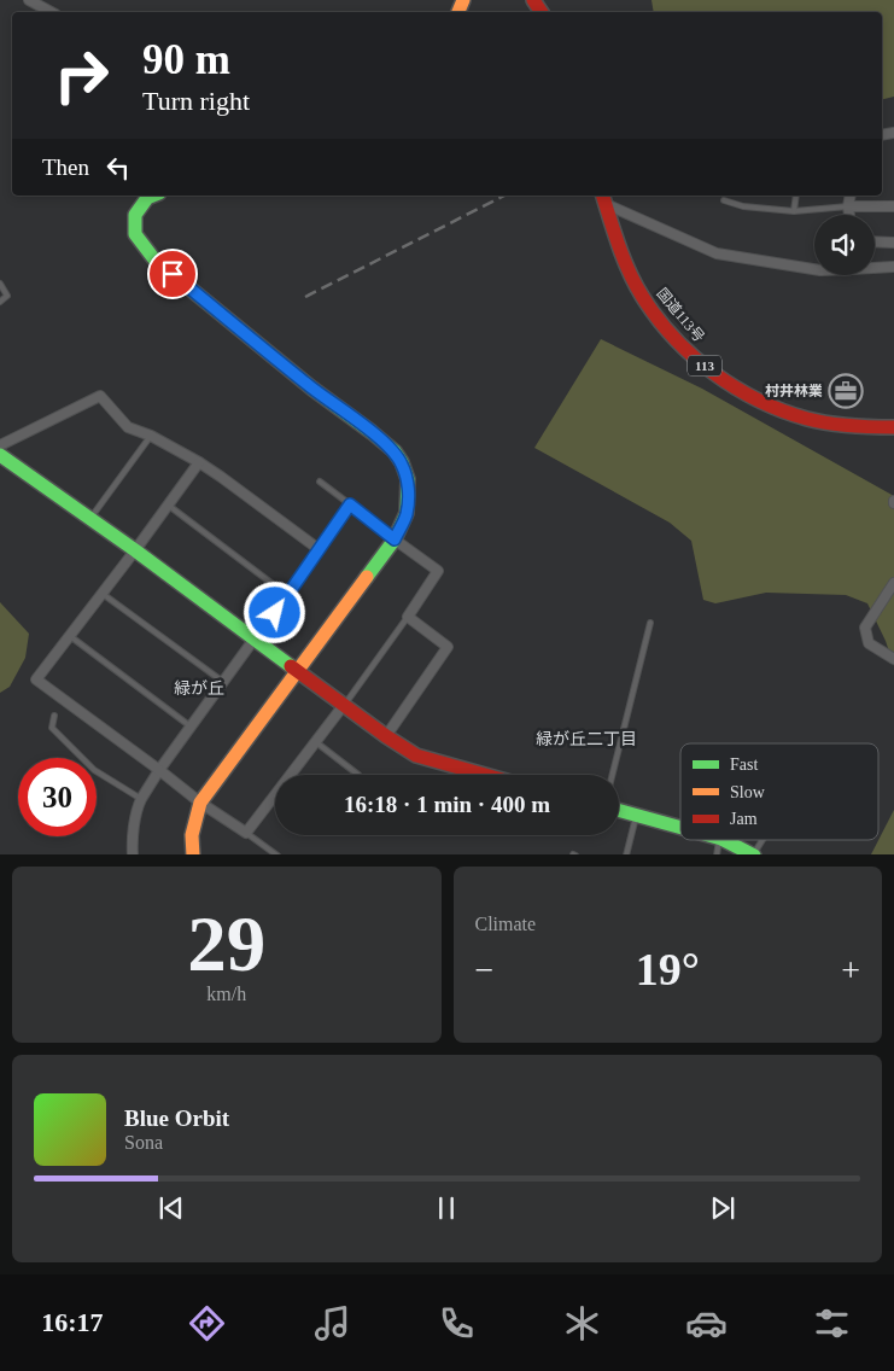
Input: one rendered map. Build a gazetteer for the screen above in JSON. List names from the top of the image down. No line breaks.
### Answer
{"streets":{"main road":["国道113号","113"]},"districts":["緑が丘","緑が丘二丁目"],"places":{"office":["村井林業"]},"legend":["Fast","Slow","Jam"],"page":{"turn":["90 m","Turn right"],"then":"Then","limit":"30","trip":"16:18 · 1 min · 400 m","tile":[["29","km/h"],"Climate"],"heat":["−","19°","+"],"song":["Blue Orbit","Sona"],"tabs":"16:17"}}
